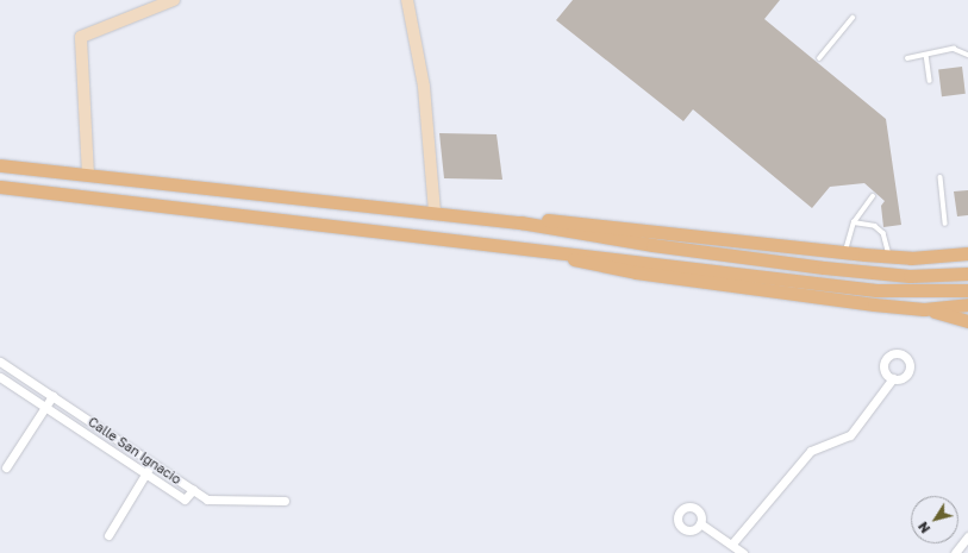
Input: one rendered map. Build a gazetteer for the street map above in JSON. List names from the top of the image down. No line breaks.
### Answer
{"streets":{"street":["Calle San Ignacio"]},"north":"bottom left"}
